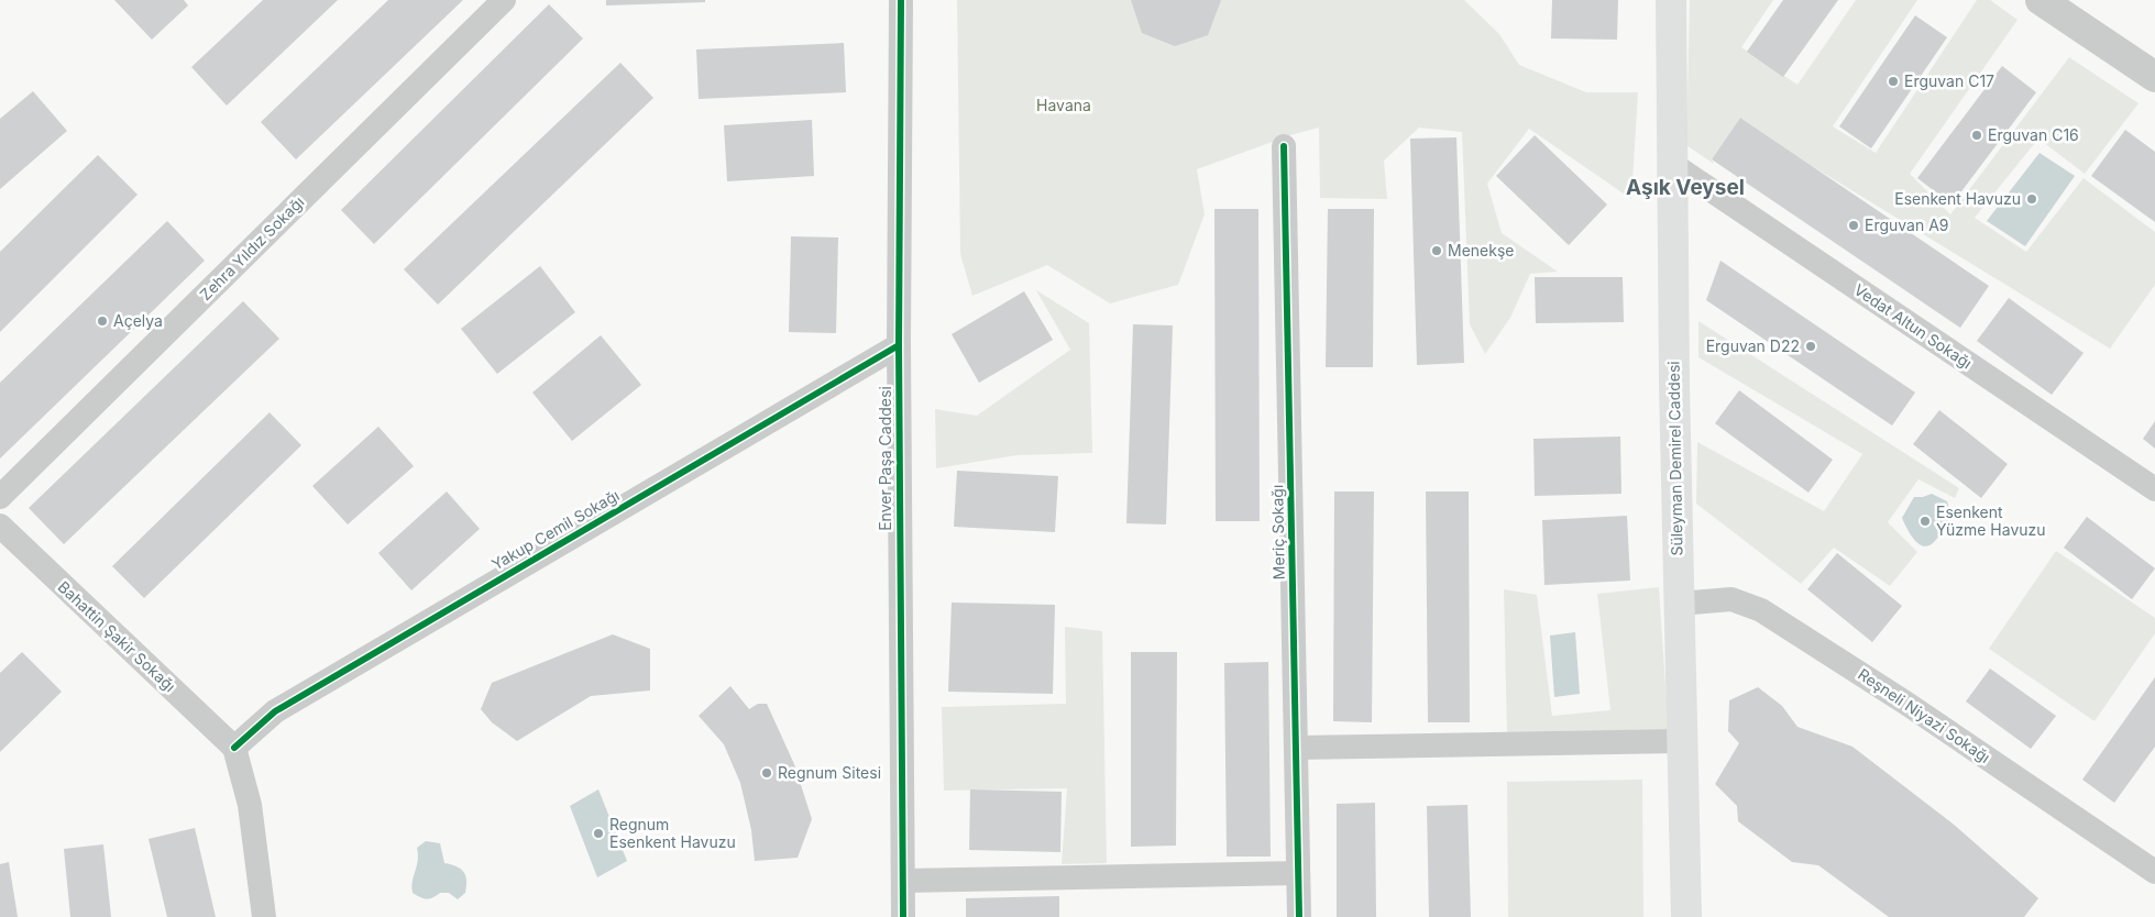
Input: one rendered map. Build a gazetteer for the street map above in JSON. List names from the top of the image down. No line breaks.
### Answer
{"streets":{"main road":["Süleyman Demirel Caddesi"],"street":["Zehra Yıldız Sokağı","Vedat Altun Sokağı","Enver Paşa Caddesi","Yakup Cemil Sokağı","Meriç Sokağı","Bahattin Şakir Sokağı","Reşneli Niyazi Sokağı"]},"crossings":[["Vedat Altun Sokağı","Süleyman Demirel Caddesi"],["Enver Paşa Caddesi","Yakup Cemil Sokağı"],["Süleyman Demirel Caddesi","Reşneli Niyazi Sokağı"],["Yakup Cemil Sokağı","Bahattin Şakir Sokağı"]],"districts":["Aşık Veysel"],"parks":["Havana"],"places":["Erguvan C17","Erguvan C16","Esenkent Havuzu","Erguvan A9","Menekşe","Açelya","Erguvan D22","Esenkent Yüzme Havuzu","Regnum Sitesi","Regnum Esenkent Havuzu"]}
